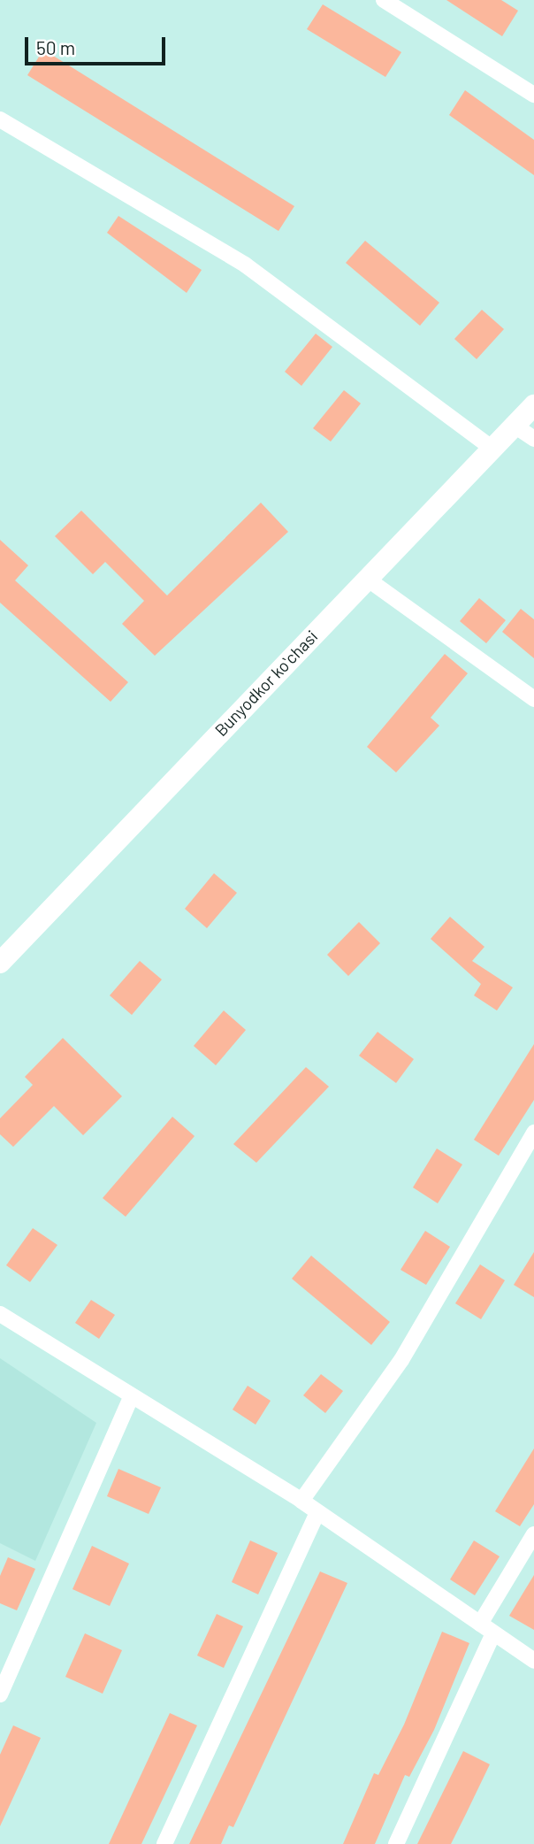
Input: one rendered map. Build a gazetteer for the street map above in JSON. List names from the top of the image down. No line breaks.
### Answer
{"streets":{"main road":["Bunyodkor koʻchasi"]},"scale_bar":"50 m"}
